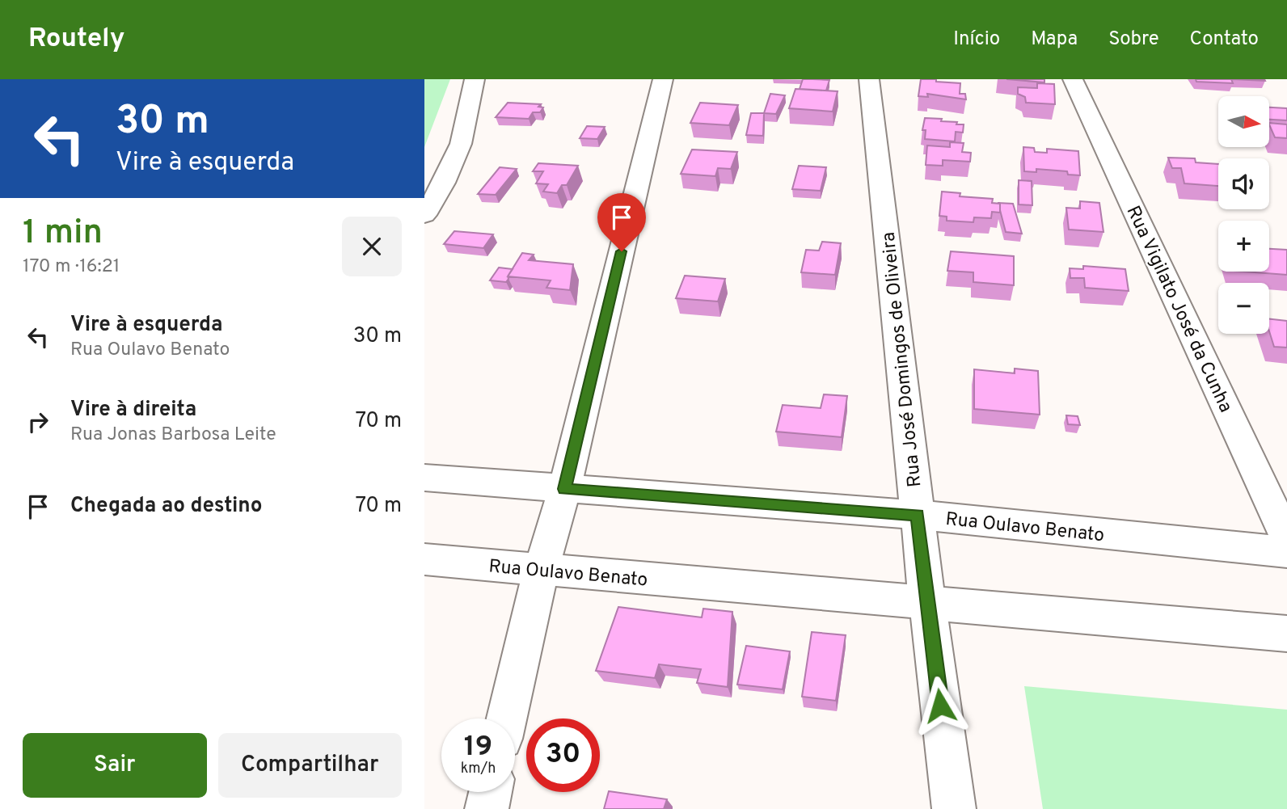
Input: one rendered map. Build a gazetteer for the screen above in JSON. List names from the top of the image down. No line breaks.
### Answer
{"streets":{"street":["Rua Vigilato José da Cunha","Rua José Domingos de Oliveira","Rua Oulavo Benato"]},"crossings":[["Rua José Domingos de Oliveira","Rua Oulavo Benato"]],"north":"right","page":{"header":"Routely","nav":["Início","Mapa","Sobre","Contato"],"turn":["30 m","Vire à esquerda"],"map_buttons":["+","−"],"heading":["1 min","170 m · 16:21"],"list":[{"name":"Vire à esquerda","note":"Rua Oulavo Benato","value":"30 m"},{"name":"Vire à direita","note":"Rua Jonas Barbosa Leite","value":"70 m"},{"name":"Chegada ao destino","value":"70 m"}],"speed":"19 km/h","limit":"30","buttons":["Sair","Compartilhar"]}}
